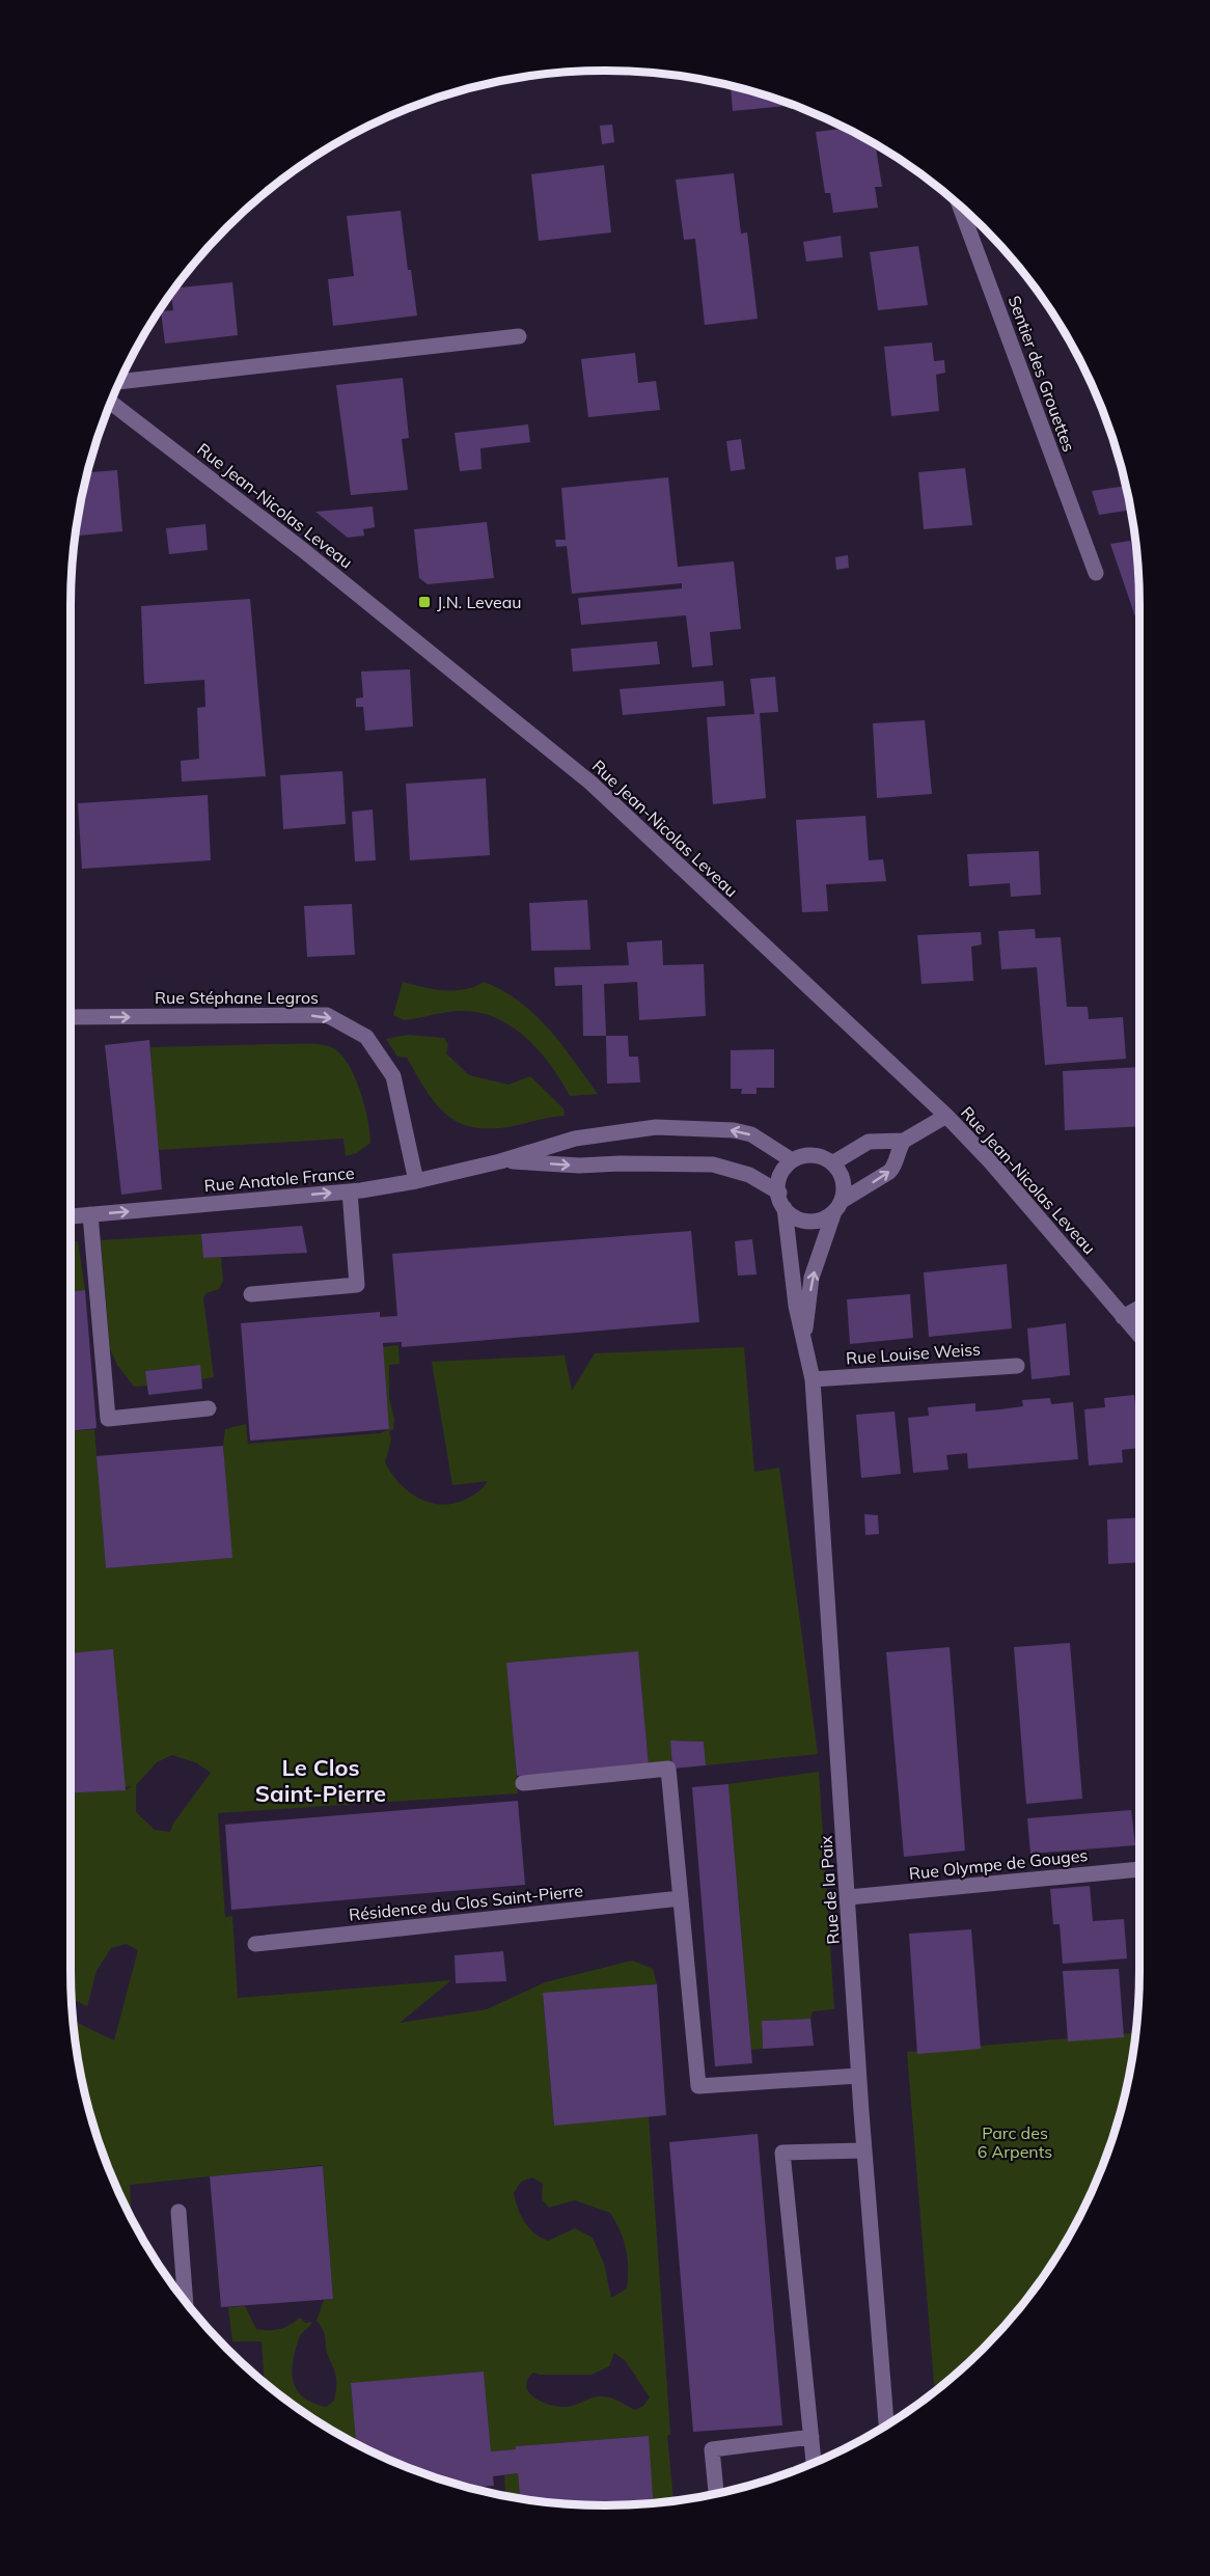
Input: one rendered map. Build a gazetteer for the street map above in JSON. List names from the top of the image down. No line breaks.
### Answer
{"streets":{"street":["Sentier des Grouettes","Rue Jean-Nicolas Leveau","Rue Stéphane Legros","Rue Anatole France","Rue Louise Weiss","Rue Olympe de Gouges","Rue de la Paix","Résidence du Clos Saint-Pierre"]},"crossings":[["Rue Stéphane Legros","Rue Anatole France"],["Rue Louise Weiss","Rue de la Paix"],["Rue Olympe de Gouges","Rue de la Paix"]],"one_way":["Rue Stéphane Legros","Rue Anatole France"],"districts":["Le Clos Saint-Pierre"],"parks":["Parc des 6 Arpents"],"places":{"transit":["J.N. Leveau"]}}
